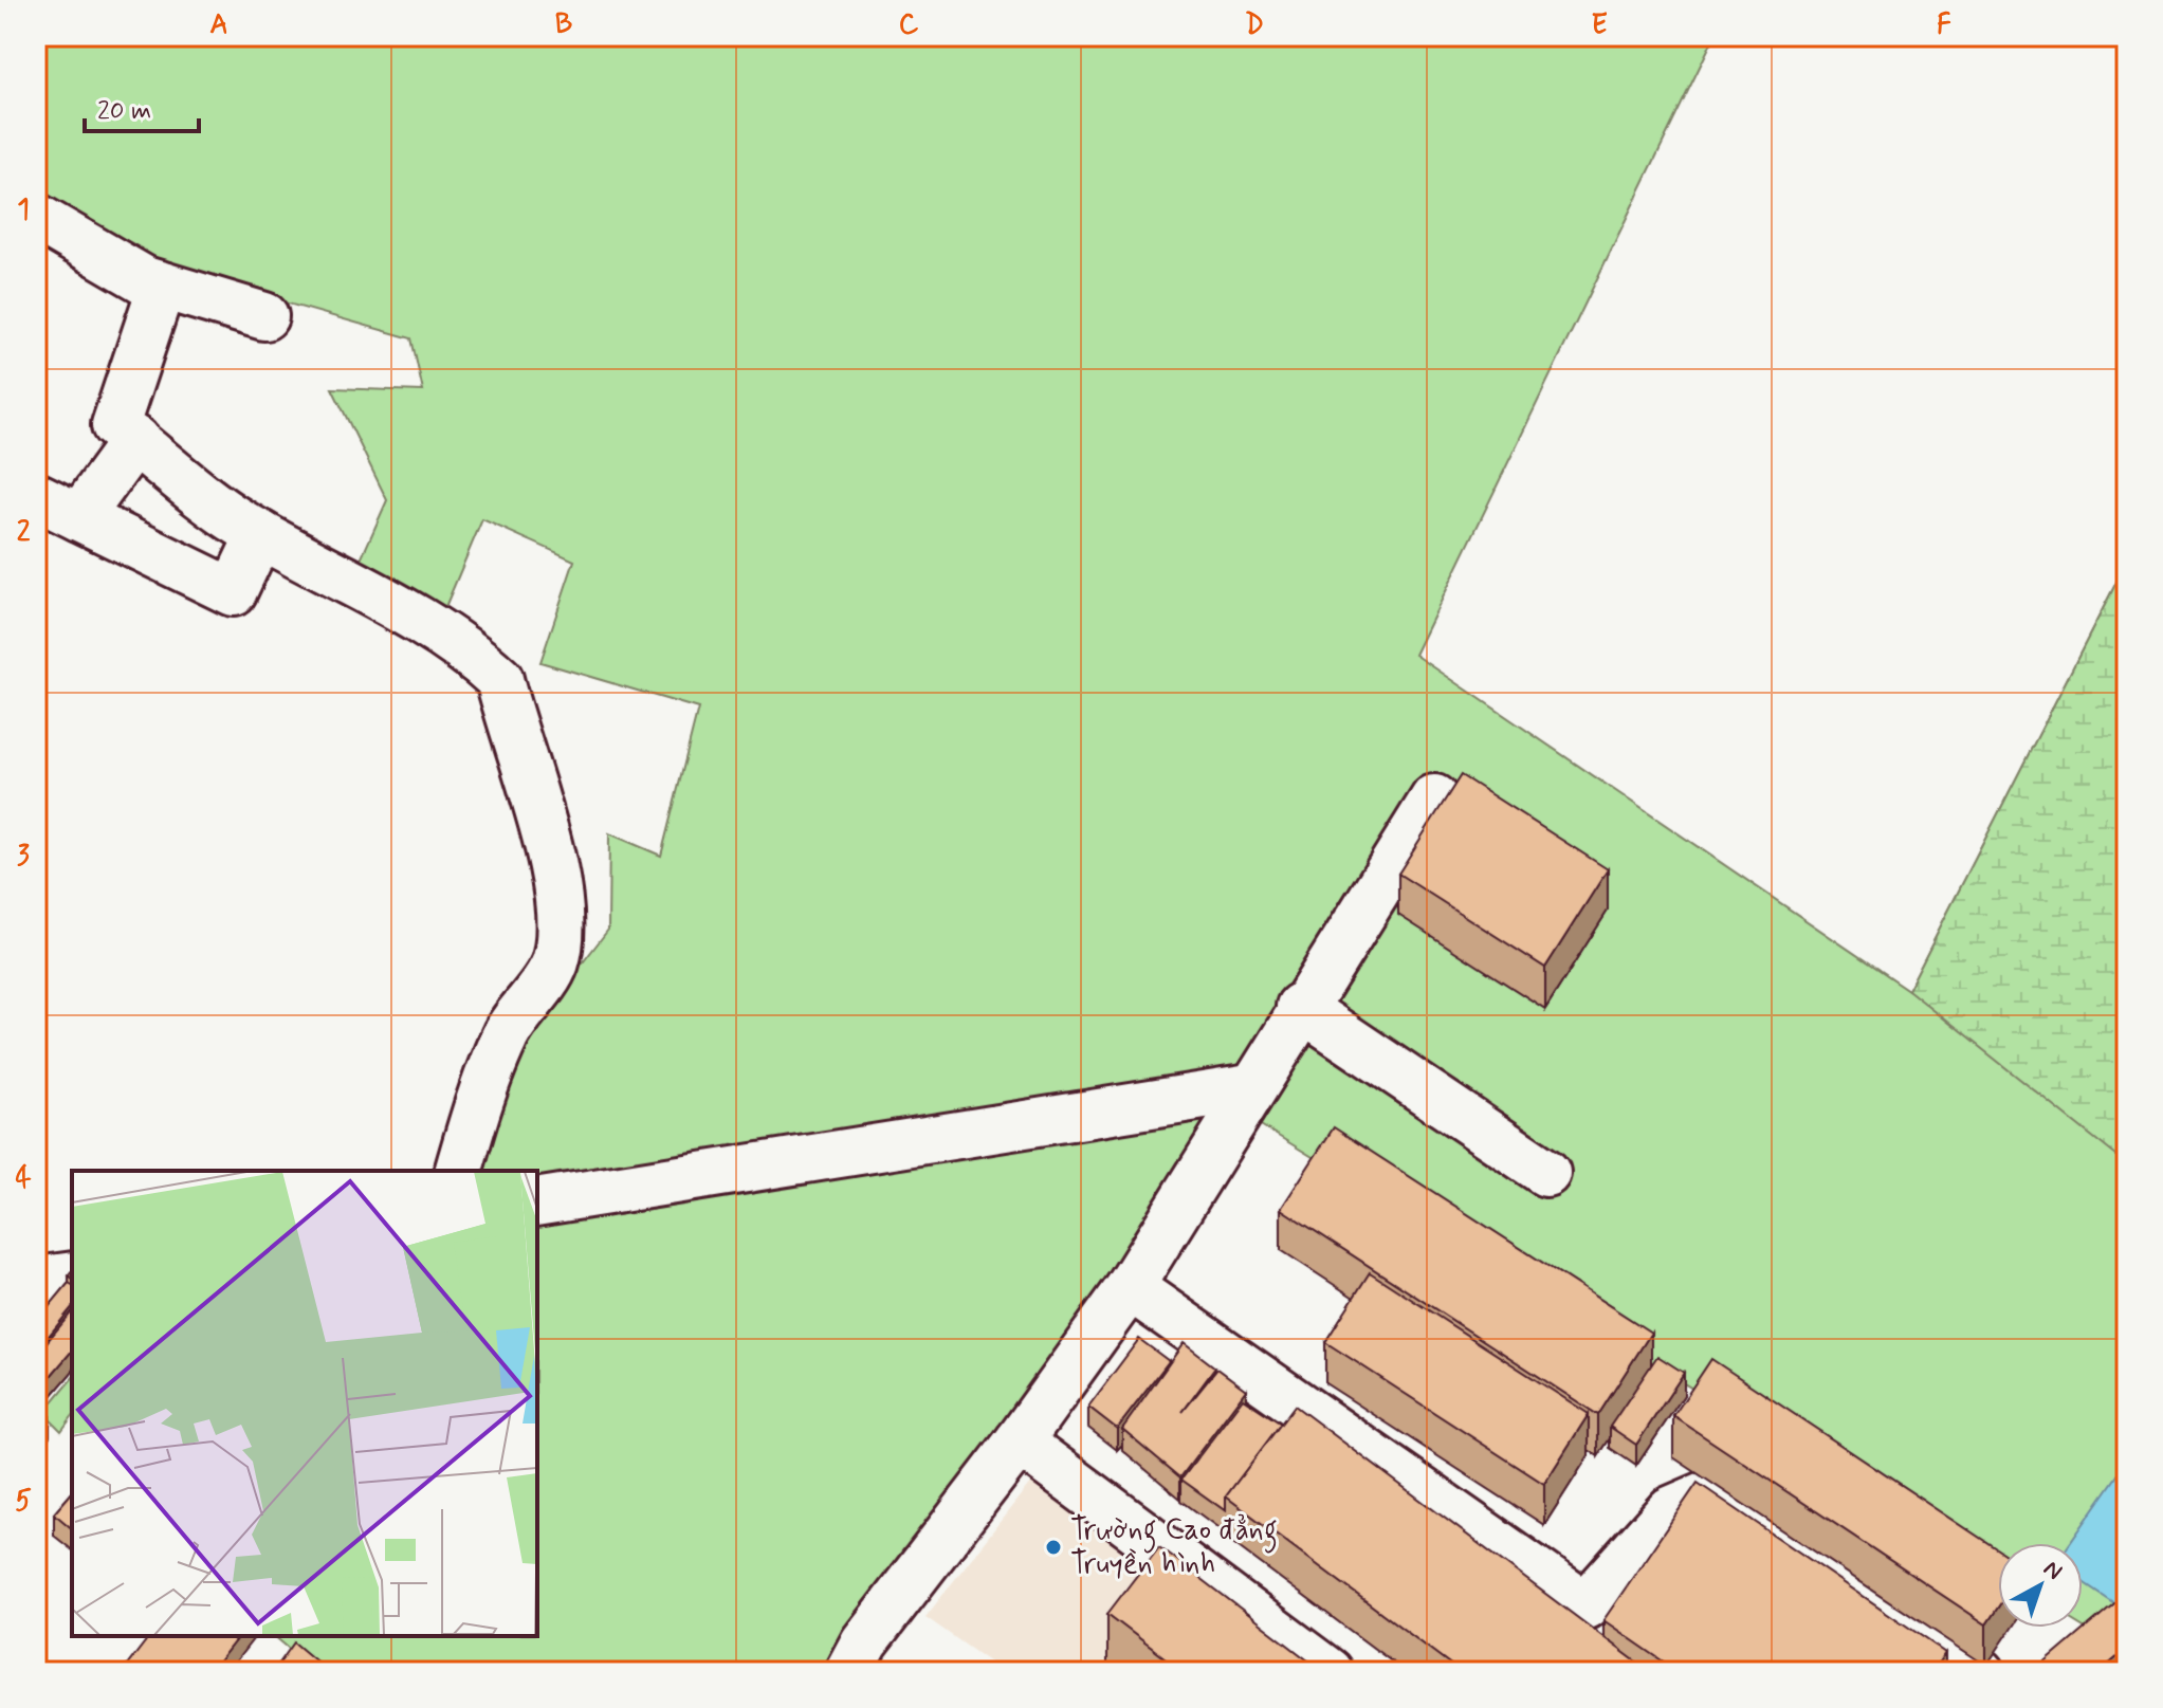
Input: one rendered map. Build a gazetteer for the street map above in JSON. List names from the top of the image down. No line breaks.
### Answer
{"places":["Trường Cao đẳng Truyền hình"],"scale_bar":"20 m","north":"top right","grid":{"columns":["A","B","C","D","E","F"],"rows":["1","2","3","4","5"]}}
